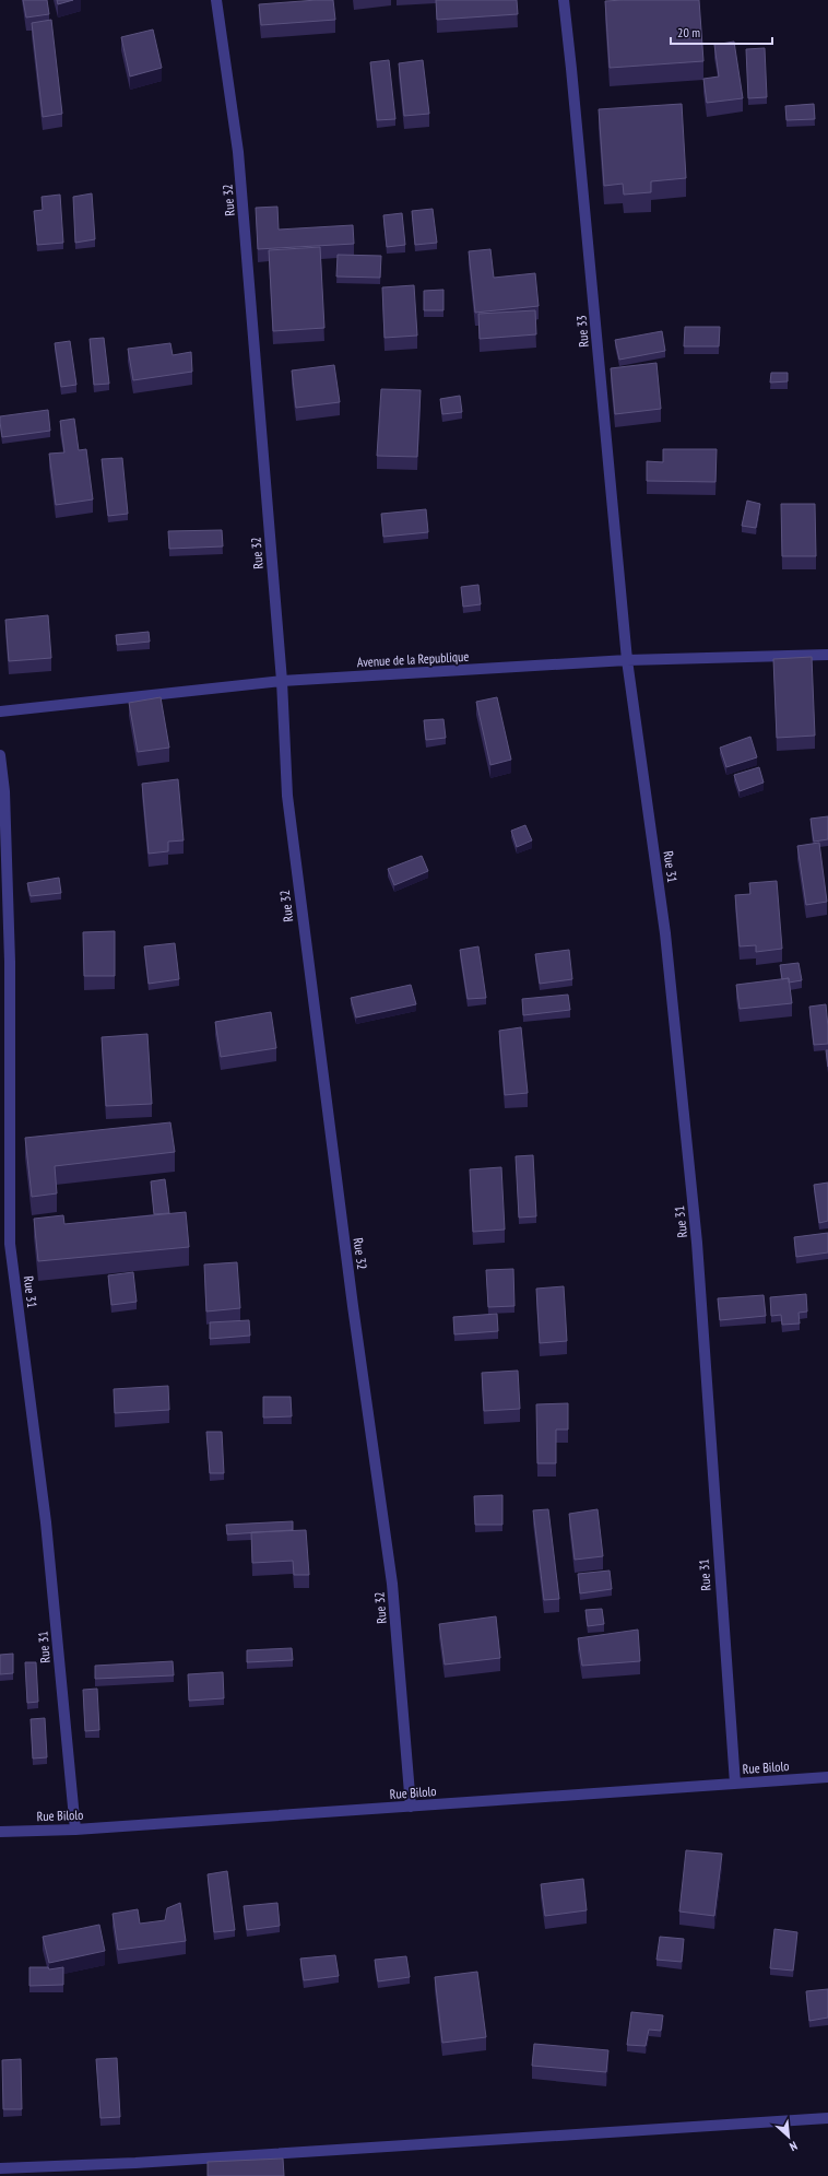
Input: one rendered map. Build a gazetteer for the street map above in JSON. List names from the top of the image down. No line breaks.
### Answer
{"streets":{"street":["Rue 32","Rue 33","Avenue de la Republique","Rue 31","Rue Bilolo"]},"crossings":[["Rue 32","Avenue de la Republique"],["Rue 32","Rue Bilolo"],["Rue 33","Avenue de la Republique"],["Rue 33","Rue 31"],["Avenue de la Republique","Rue 31"],["Rue 31","Rue Bilolo"]],"scale_bar":"20 m","north":"bottom right"}
